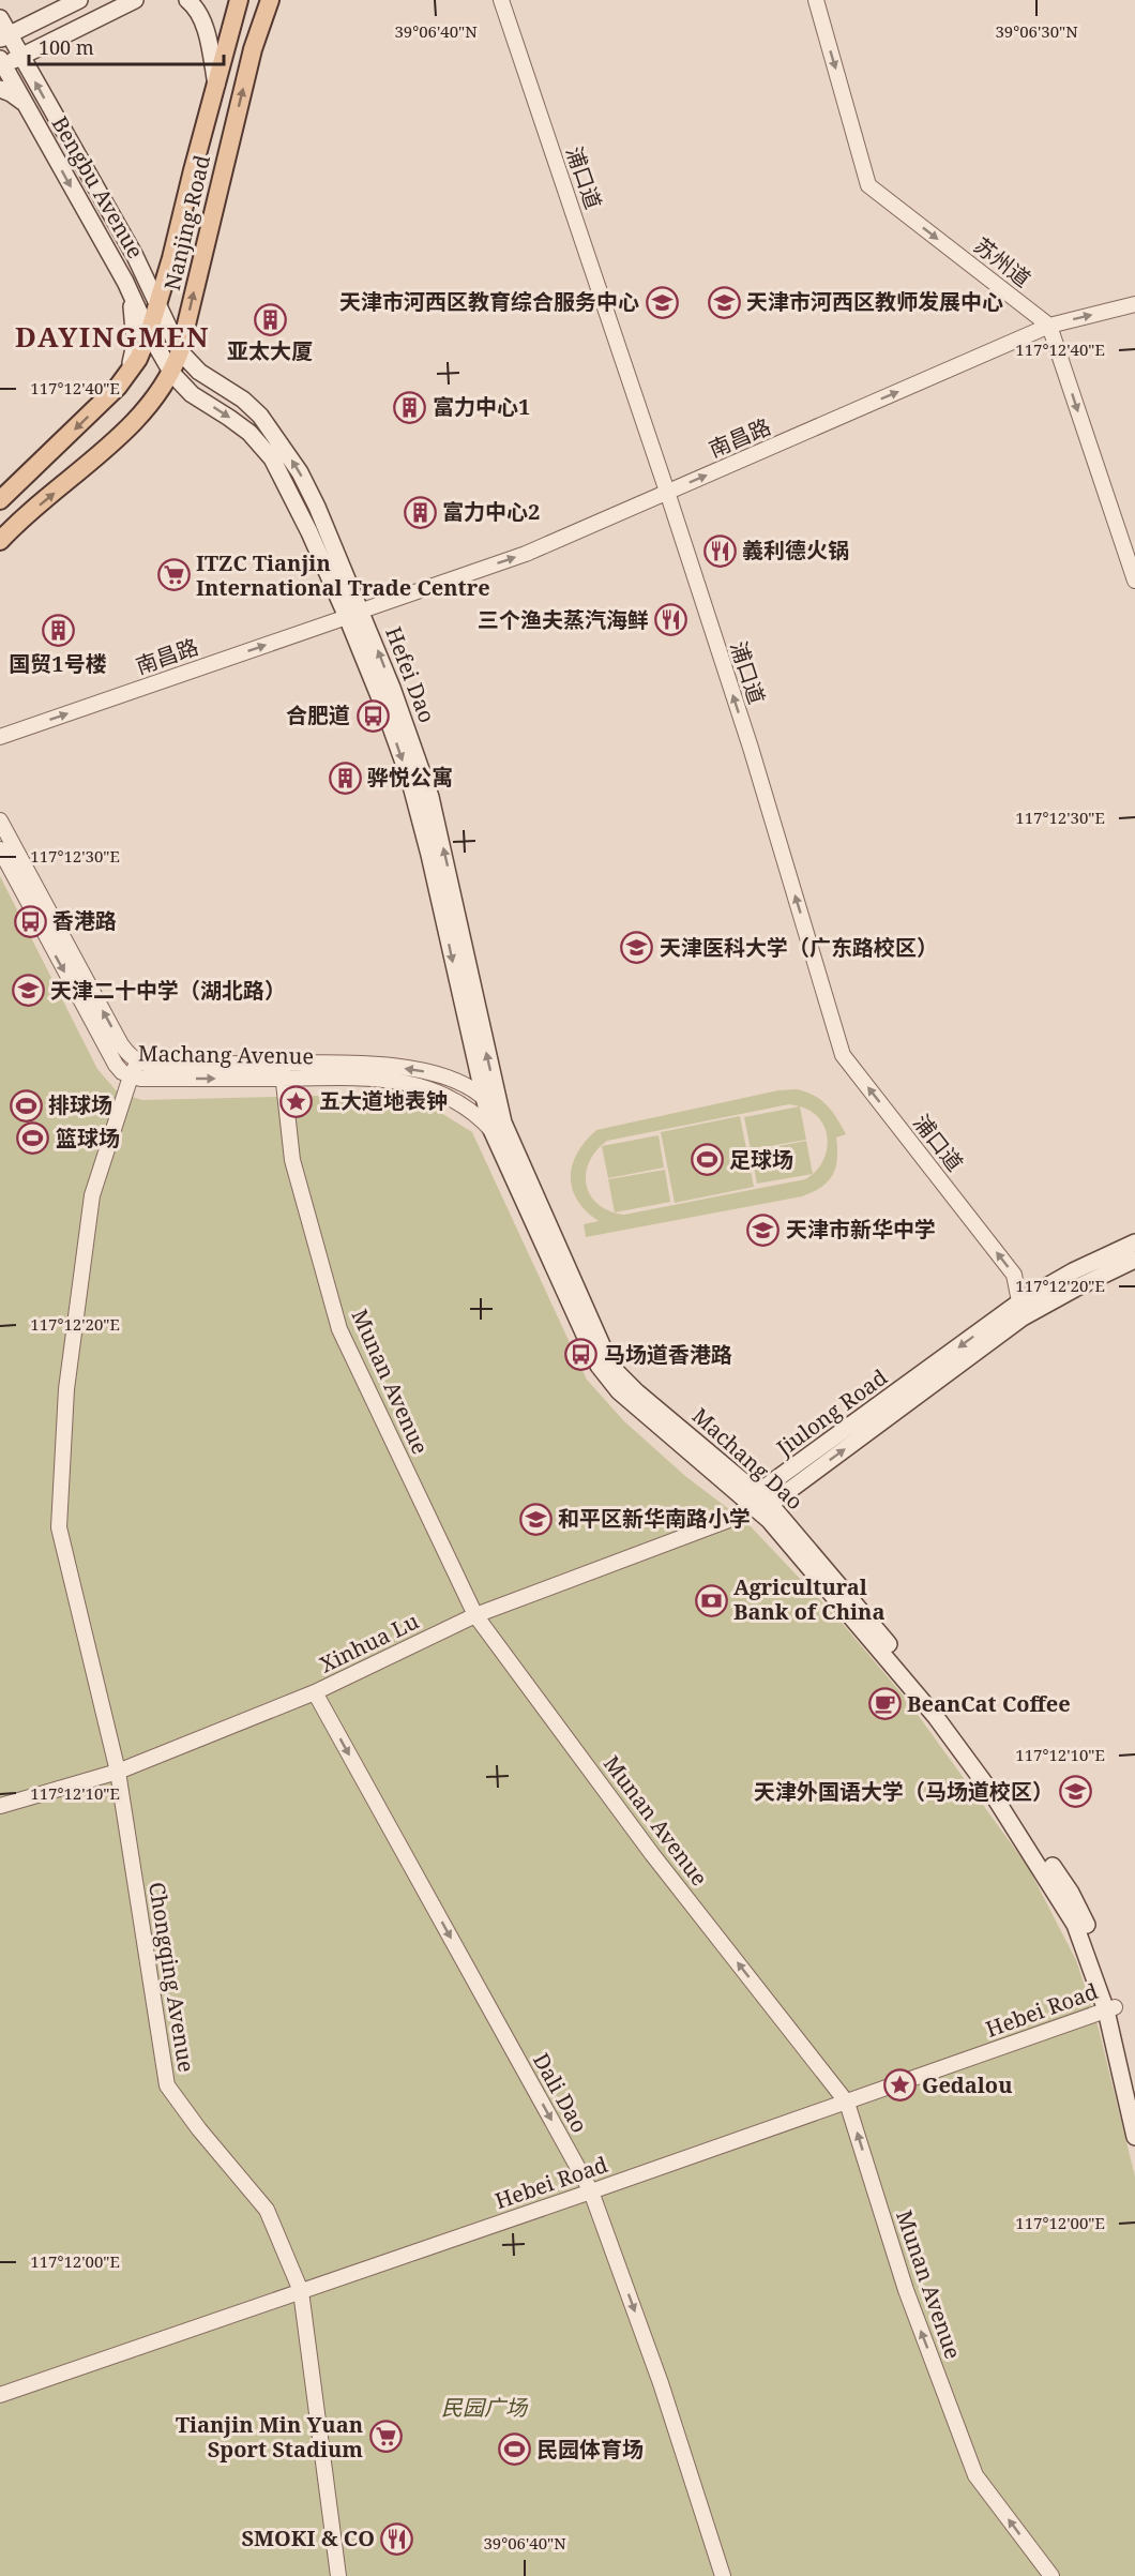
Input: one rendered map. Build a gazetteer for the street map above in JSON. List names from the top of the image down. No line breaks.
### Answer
{"streets":{"main road":["Bengbu Avenue","Nanjing Road","Hefei Dao","Jiulong Road","Machang Dao"],"street":["浦口道","苏州道","南昌路","Machang Avenue","Munan Avenue","Xinhua Lu","Chongqing Avenue","Hebei Road","Dali Dao"]},"crossings":[["浦口道","南昌路"],["浦口道","Jiulong Road"],["Bengbu Avenue","Nanjing Road"],["Bengbu Avenue","Hefei Dao"],["Nanjing Road","Hefei Dao"],["苏州道","南昌路"],["南昌路","Hefei Dao"],["Hefei Dao","Machang Avenue"],["Hefei Dao","Machang Dao"],["Machang Avenue","Munan Avenue"],["Machang Avenue","Machang Dao"],["Machang Avenue","Chongqing Avenue"],["Munan Avenue","Xinhua Lu"],["Munan Avenue","Hebei Road"],["Machang Dao","Xinhua Lu"],["Machang Dao","Hebei Road"],["Xinhua Lu","Chongqing Avenue"],["Xinhua Lu","Dali Dao"],["Chongqing Avenue","Hebei Road"],["Hebei Road","Dali Dao"]],"one_way":["浦口道","苏州道","南昌路","Munan Avenue","Dali Dao"],"districts":["DAYINGMEN"],"parks":["民园广场"],"places":{"school or university":["天津市河西区教育综合服务中心","天津市河西区教师发展中心","天津医科大学（广东路校区）","天津二十中学（湖北路）","天津市新华中学","和平区新华南路小学","天津外国语大学（马场道校区）"],"building":["亚太大厦","富力中心1","富力中心2","国贸1号楼","骅悦公寓"],"restaurant":["義利德火锅","三个渔夫蒸汽海鲜","SMOKI & CO"],"supermarket":["ITZC Tianjin International Trade Centre","Tianjin Min Yuan Sport Stadium"],"bus stop":["合肥道","香港路","马场道香港路"],"place":["五大道地表钟","Gedalou"],"sports":["排球场","篮球场","足球场","民园体育场"],"bank":["Agricultural Bank of China"],"cafe":["BeanCat Coffee"]},"scale_bar":"100 m","coordinates":["39°06'40\"N","39°06'30\"N","117°12'40\"E","117°12'30\"E","117°12'20\"E","117°12'10\"E","117°12'00\"E"]}
